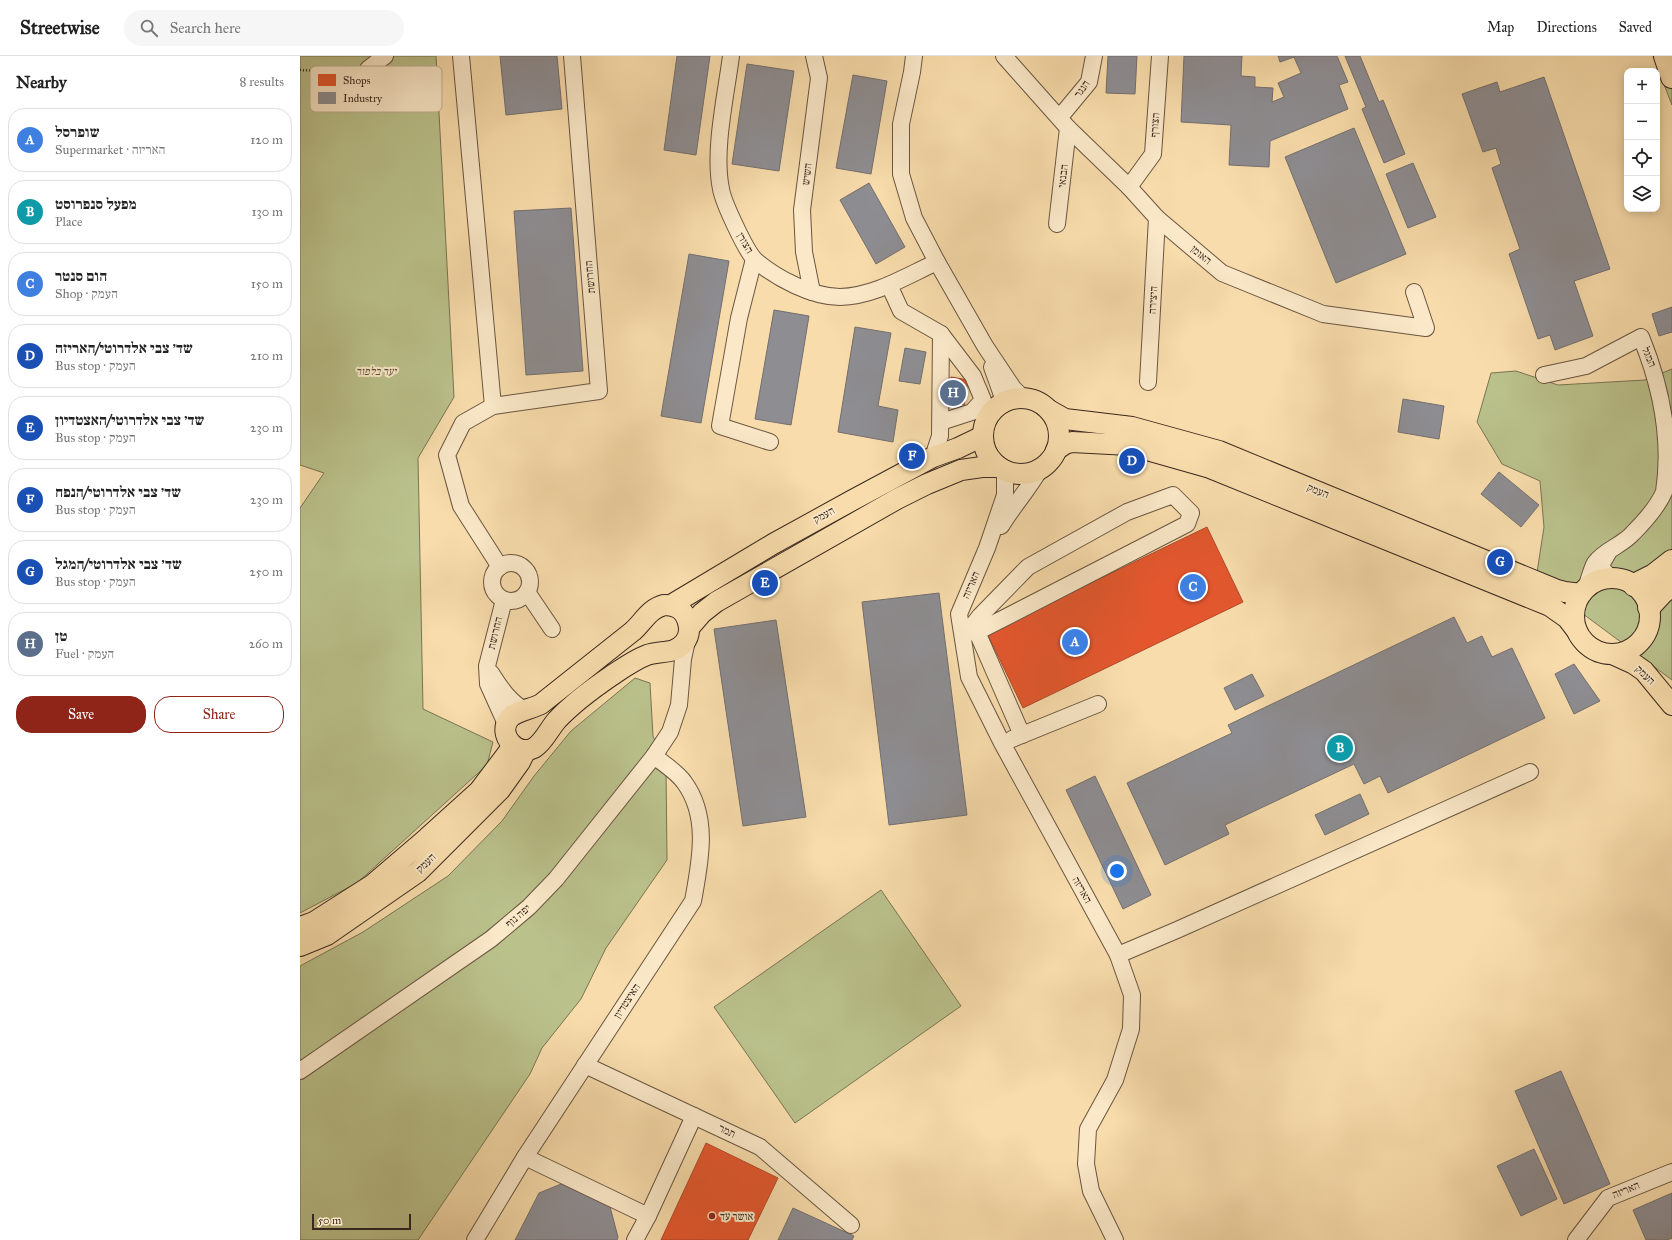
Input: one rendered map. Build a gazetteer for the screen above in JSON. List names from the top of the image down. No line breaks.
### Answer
{"streets":{"main road":["העמק"],"street":["הנגר","הצורף","השיש","הבנאי","הצורן","האומן","החרושת","היצירה","המגל","האריזה","יפה נוף","האיצטדיון","תמר"]},"crossings":[["הנגר","הבנאי"],["הנגר","האומן"],["הצורף","האומן"],["השיש","הצורן"],["הבנאי","האומן"],["האומן","היצירה"],["החרושת","העמק"],["המגל","העמק"],["העמק","האריזה"],["העמק","יפה נוף"],["יפה נוף","האיצטדיון"],["האיצטדיון","תמר"]],"parks":["יער בלפור"],"places":["אושר עד"],"legend":["Shops","Industry"],"scale_bar":"50 m","page":{"header":"Streetwise","search":"Search here","nav":["Map","Directions","Saved"],"heading":["Nearby","8 results"],"map_buttons":["+","−"],"list":[{"mark":"A","name":"שופרסל","note":"Supermarket · האריזה","value":"120 m"},{"mark":"B","name":"מפעל סנפרוסט","note":"Place","value":"130 m"},{"mark":"C","name":"הום סנטר","note":"Shop · העמק","value":"150 m"},{"mark":"D","name":"שד׳ צבי אלדרוטי/האריזה","note":"Bus stop · העמק","value":"210 m"},{"mark":"E","name":"שד׳ צבי אלדרוטי/האצטדיון","note":"Bus stop · העמק","value":"230 m"},{"mark":"F","name":"שד׳ צבי אלדרוטי/הנפח","note":"Bus stop · העמק","value":"230 m"},{"mark":"G","name":"שד׳ צבי אלדרוטי/המגל","note":"Bus stop · העמק","value":"250 m"},{"mark":"H","name":"טן","note":"Fuel · העמק","value":"260 m"}],"pins":["H","F","D","G","E","C","A","B"],"buttons":["Save","Share"],"scale":"50 m"}}
